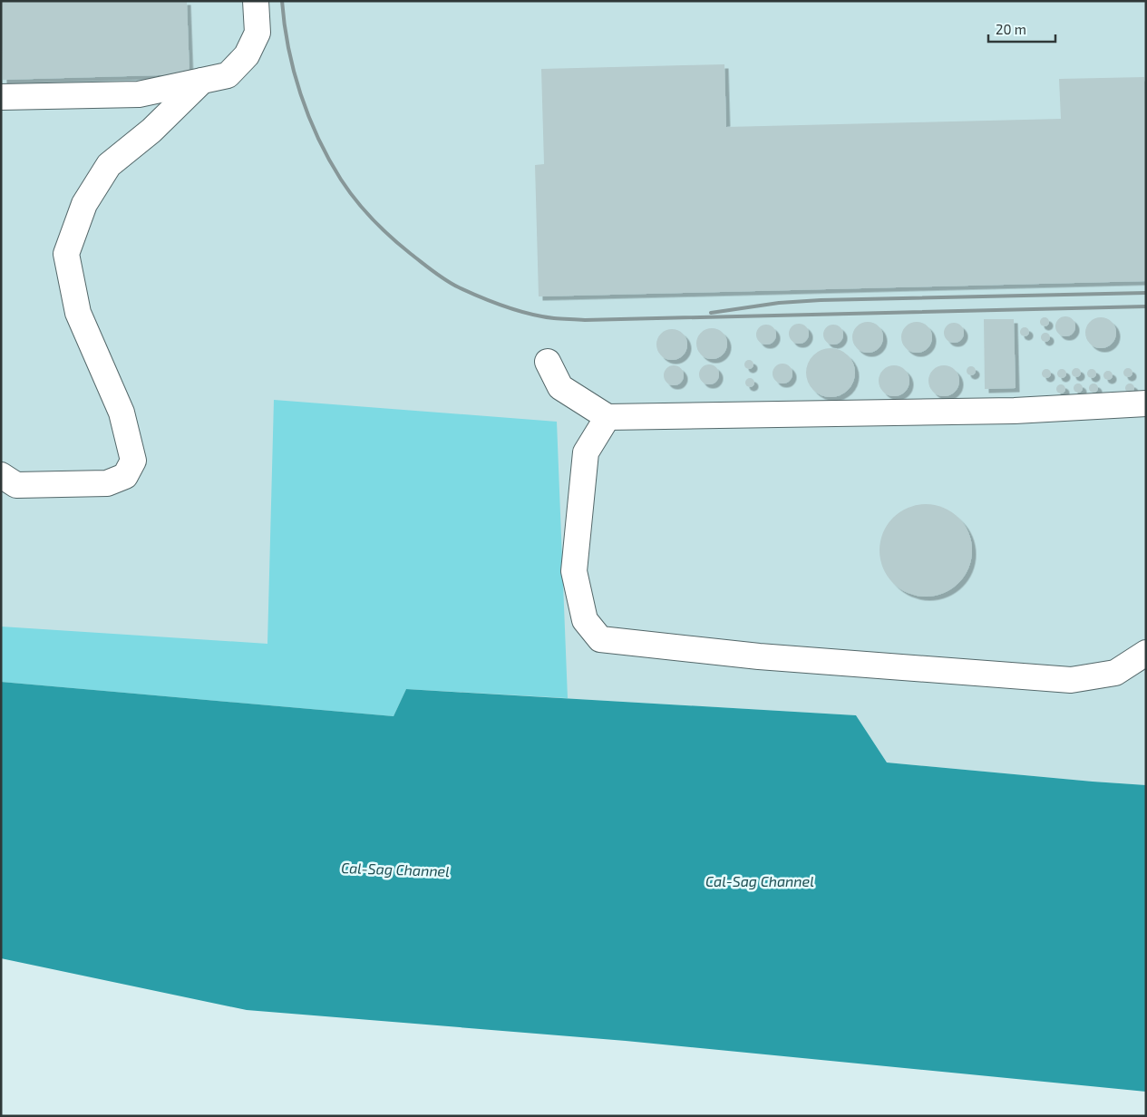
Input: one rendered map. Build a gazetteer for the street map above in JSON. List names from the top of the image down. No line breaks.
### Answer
{"water":["Cal-Sag Channel"],"scale_bar":"20 m"}
